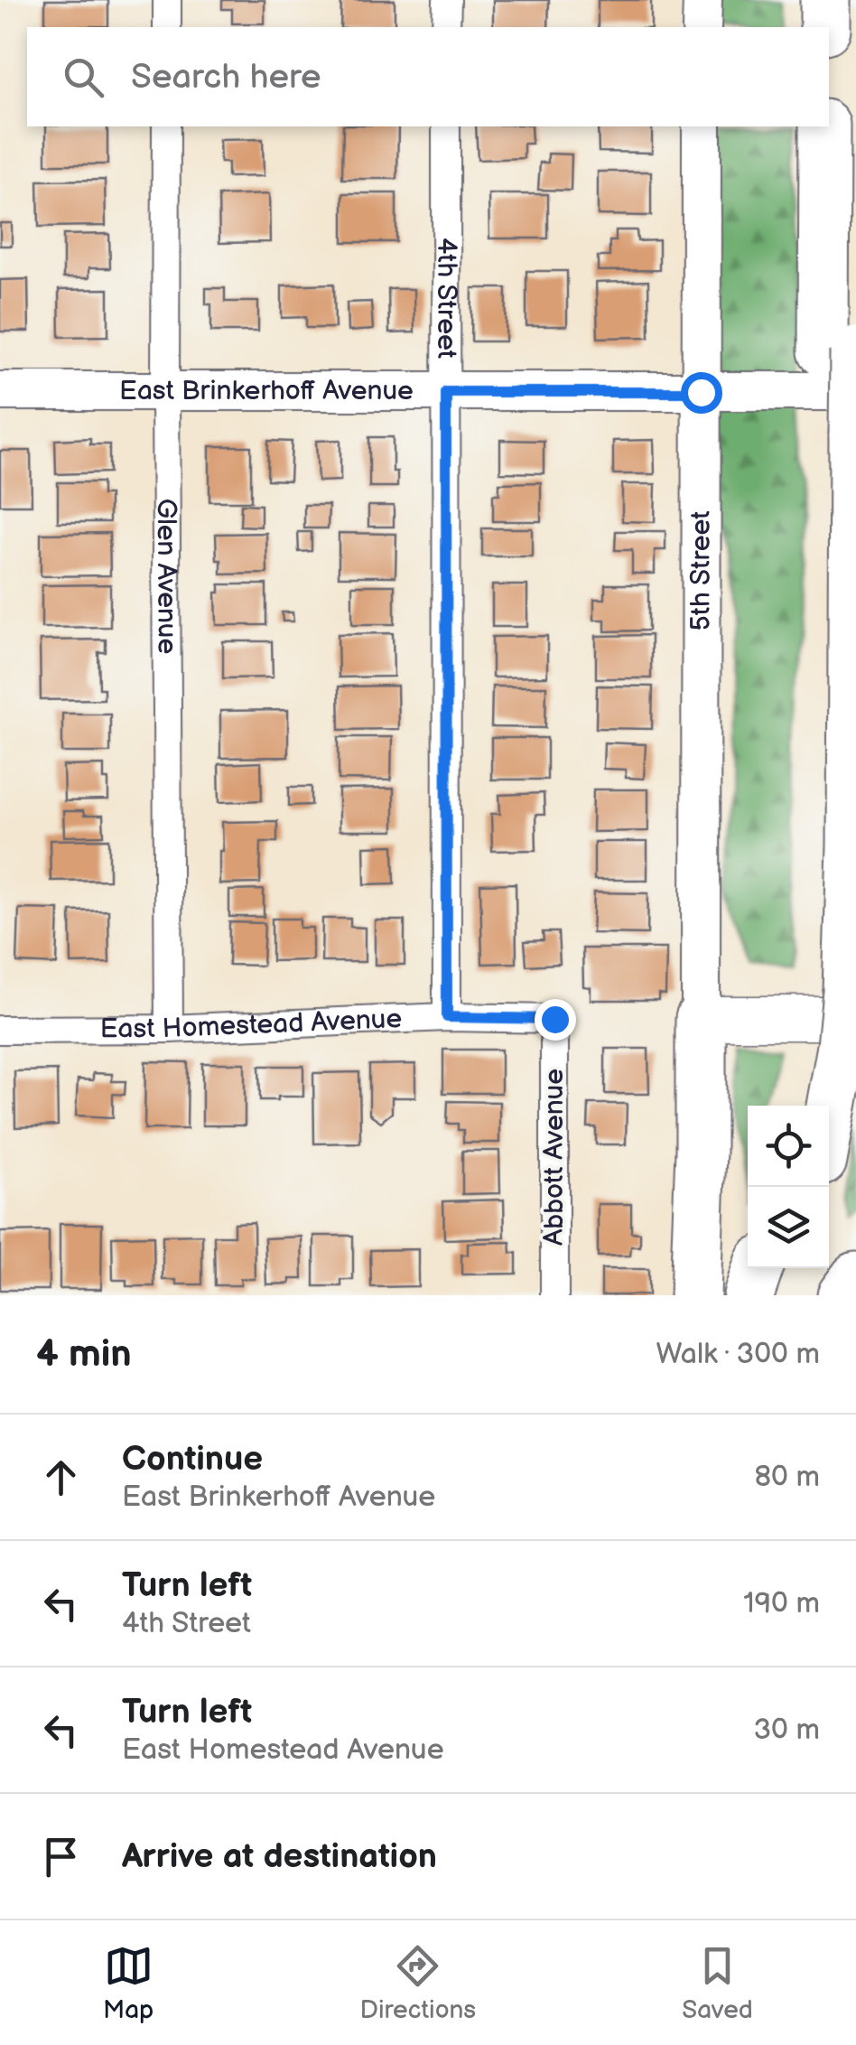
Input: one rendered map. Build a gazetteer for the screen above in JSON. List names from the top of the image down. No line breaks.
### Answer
{"streets":{"main road":["East Brinkerhoff Avenue","5th Street"],"street":["4th Street","Glen Avenue","East Homestead Avenue","Abbott Avenue"]},"crossings":[["4th Street","East Brinkerhoff Avenue"],["4th Street","East Homestead Avenue"],["East Brinkerhoff Avenue","5th Street"],["East Brinkerhoff Avenue","Glen Avenue"],["Glen Avenue","East Homestead Avenue"],["East Homestead Avenue","Abbott Avenue"]],"page":{"search":"Search here","heading":["4 min","Walk · 300 m"],"list":[["Continue","East Brinkerhoff Avenue","80 m"],["Turn left","4th Street","190 m"],["Turn left","East Homestead Avenue","30 m"],"Arrive at destination"],"nav":["Map","Directions","Saved"]}}
